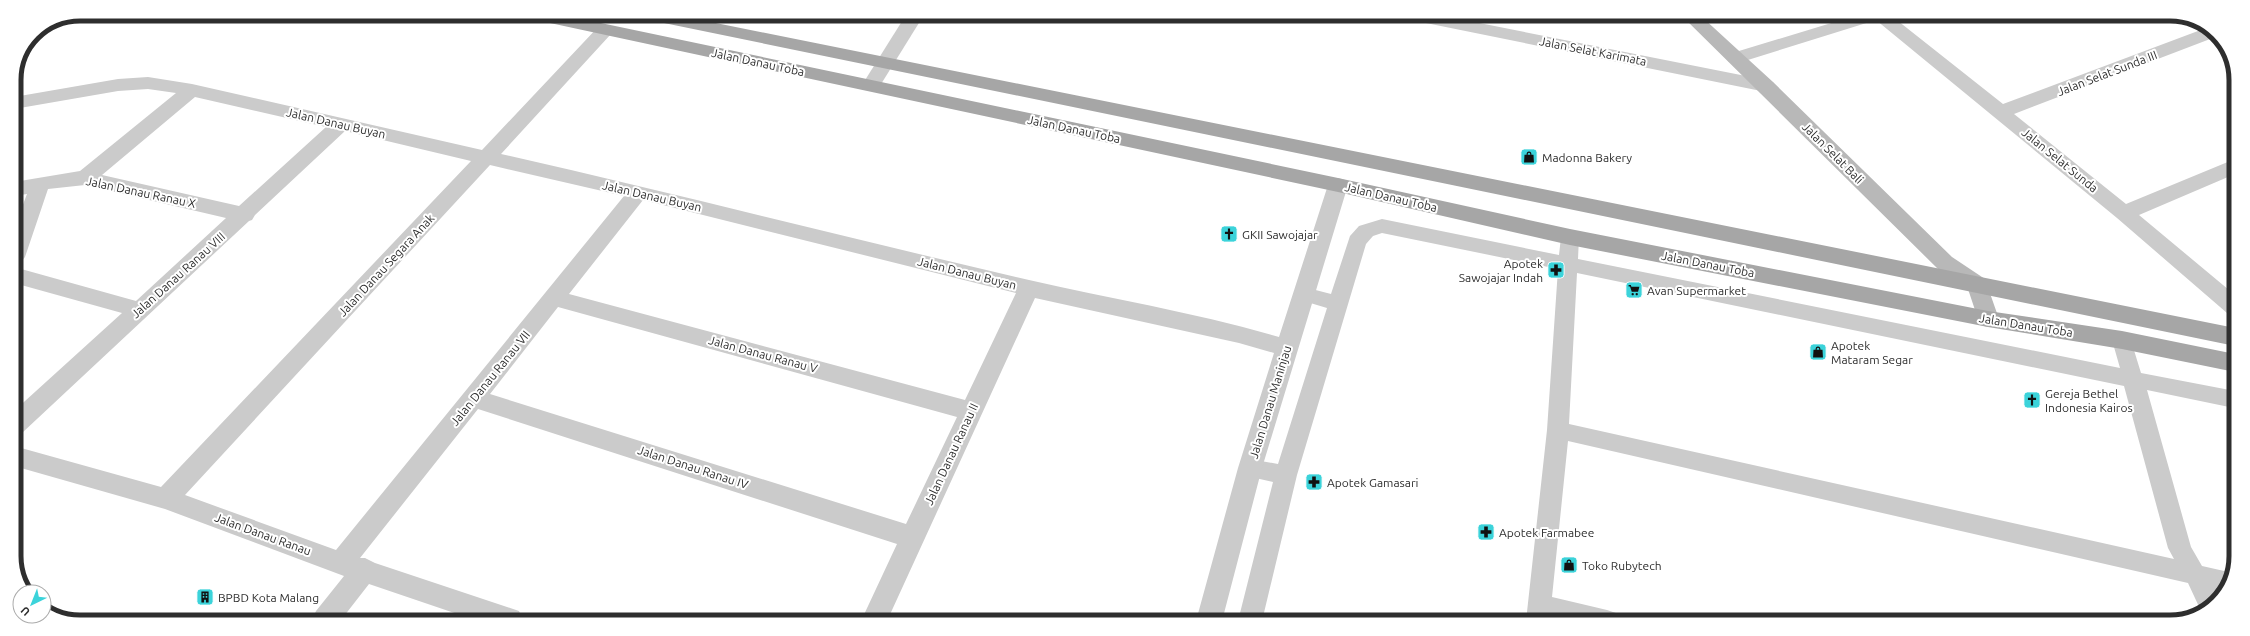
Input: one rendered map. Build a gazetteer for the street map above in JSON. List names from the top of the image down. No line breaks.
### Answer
{"streets":{"main road":["Jalan Danau Toba"],"street":["Jalan Selat Karimata","Jalan Selat Sunda III","Jalan Danau Buyan","Jalan Selat Bali","Jalan Selat Sunda","Jalan Danau Ranau X","Jalan Danau Segara Anak","Jalan Danau Ranau VIII","Jalan Danau Ranau V","Jalan Danau Ranau VII","Jalan Danau Maninjau","Jalan Danau Ranau II","Jalan Danau Ranau IV","Jalan Danau Ranau"]},"crossings":[["Jalan Selat Karimata","Jalan Selat Bali"],["Jalan Danau Toba","Jalan Selat Bali"],["Jalan Danau Toba","Jalan Danau Segara Anak"],["Jalan Danau Toba","Jalan Danau Maninjau"],["Jalan Selat Sunda III","Jalan Selat Sunda"],["Jalan Danau Buyan","Jalan Danau Segara Anak"],["Jalan Danau Buyan","Jalan Danau Ranau VIII"],["Jalan Danau Buyan","Jalan Danau Ranau VII"],["Jalan Danau Buyan","Jalan Danau Maninjau"],["Jalan Danau Buyan","Jalan Danau Ranau II"],["Jalan Danau Ranau X","Jalan Danau Ranau VIII"],["Jalan Danau Segara Anak","Jalan Danau Ranau"],["Jalan Danau Ranau V","Jalan Danau Ranau VII"],["Jalan Danau Ranau V","Jalan Danau Ranau II"],["Jalan Danau Ranau VII","Jalan Danau Ranau IV"],["Jalan Danau Ranau VII","Jalan Danau Ranau"],["Jalan Danau Ranau II","Jalan Danau Ranau IV"]],"places":{"shop":["Madonna Bakery","Apotek Mataram Segar","Toko Rubytech"],"church":["GKII Sawojajar","Gereja Bethel Indonesia Kairos"],"pharmacy":["Apotek Sawojajar Indah","Apotek Gamasari","Apotek Farmabee"],"supermarket":["Avan Supermarket"],"building":["BPBD Kota Malang"]},"north":"bottom left"}
